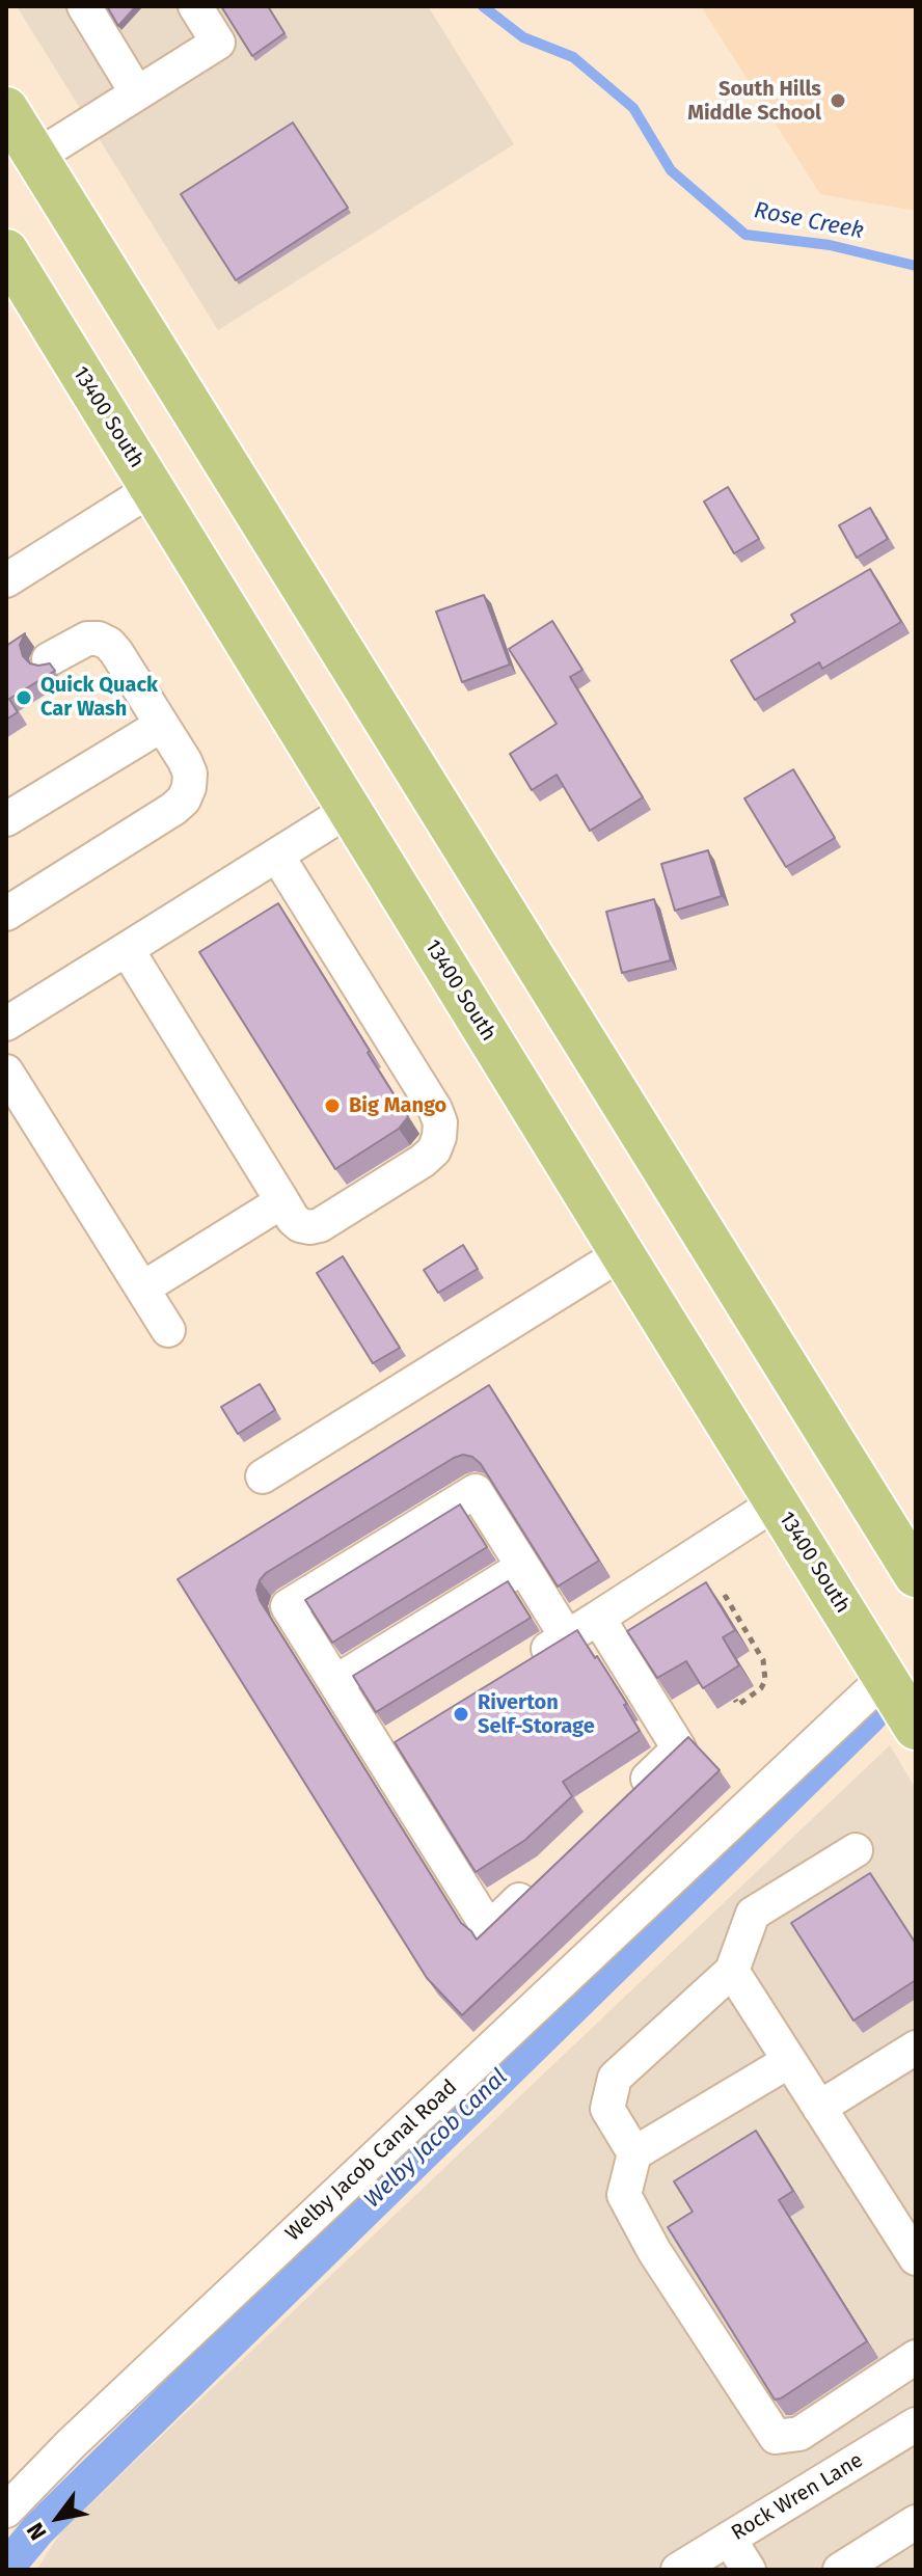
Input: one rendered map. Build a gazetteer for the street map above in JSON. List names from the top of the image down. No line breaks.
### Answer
{"streets":{"main road":["13400 South"],"street":["Welby Jacob Canal Road","Rock Wren Lane"]},"crossings":[["13400 South","Welby Jacob Canal Road"]],"water":["Rose Creek","Welby Jacob Canal"],"places":["South Hills Middle School","Quick Quack Car Wash","Big Mango","Riverton Self-Storage"],"north":"bottom left"}
